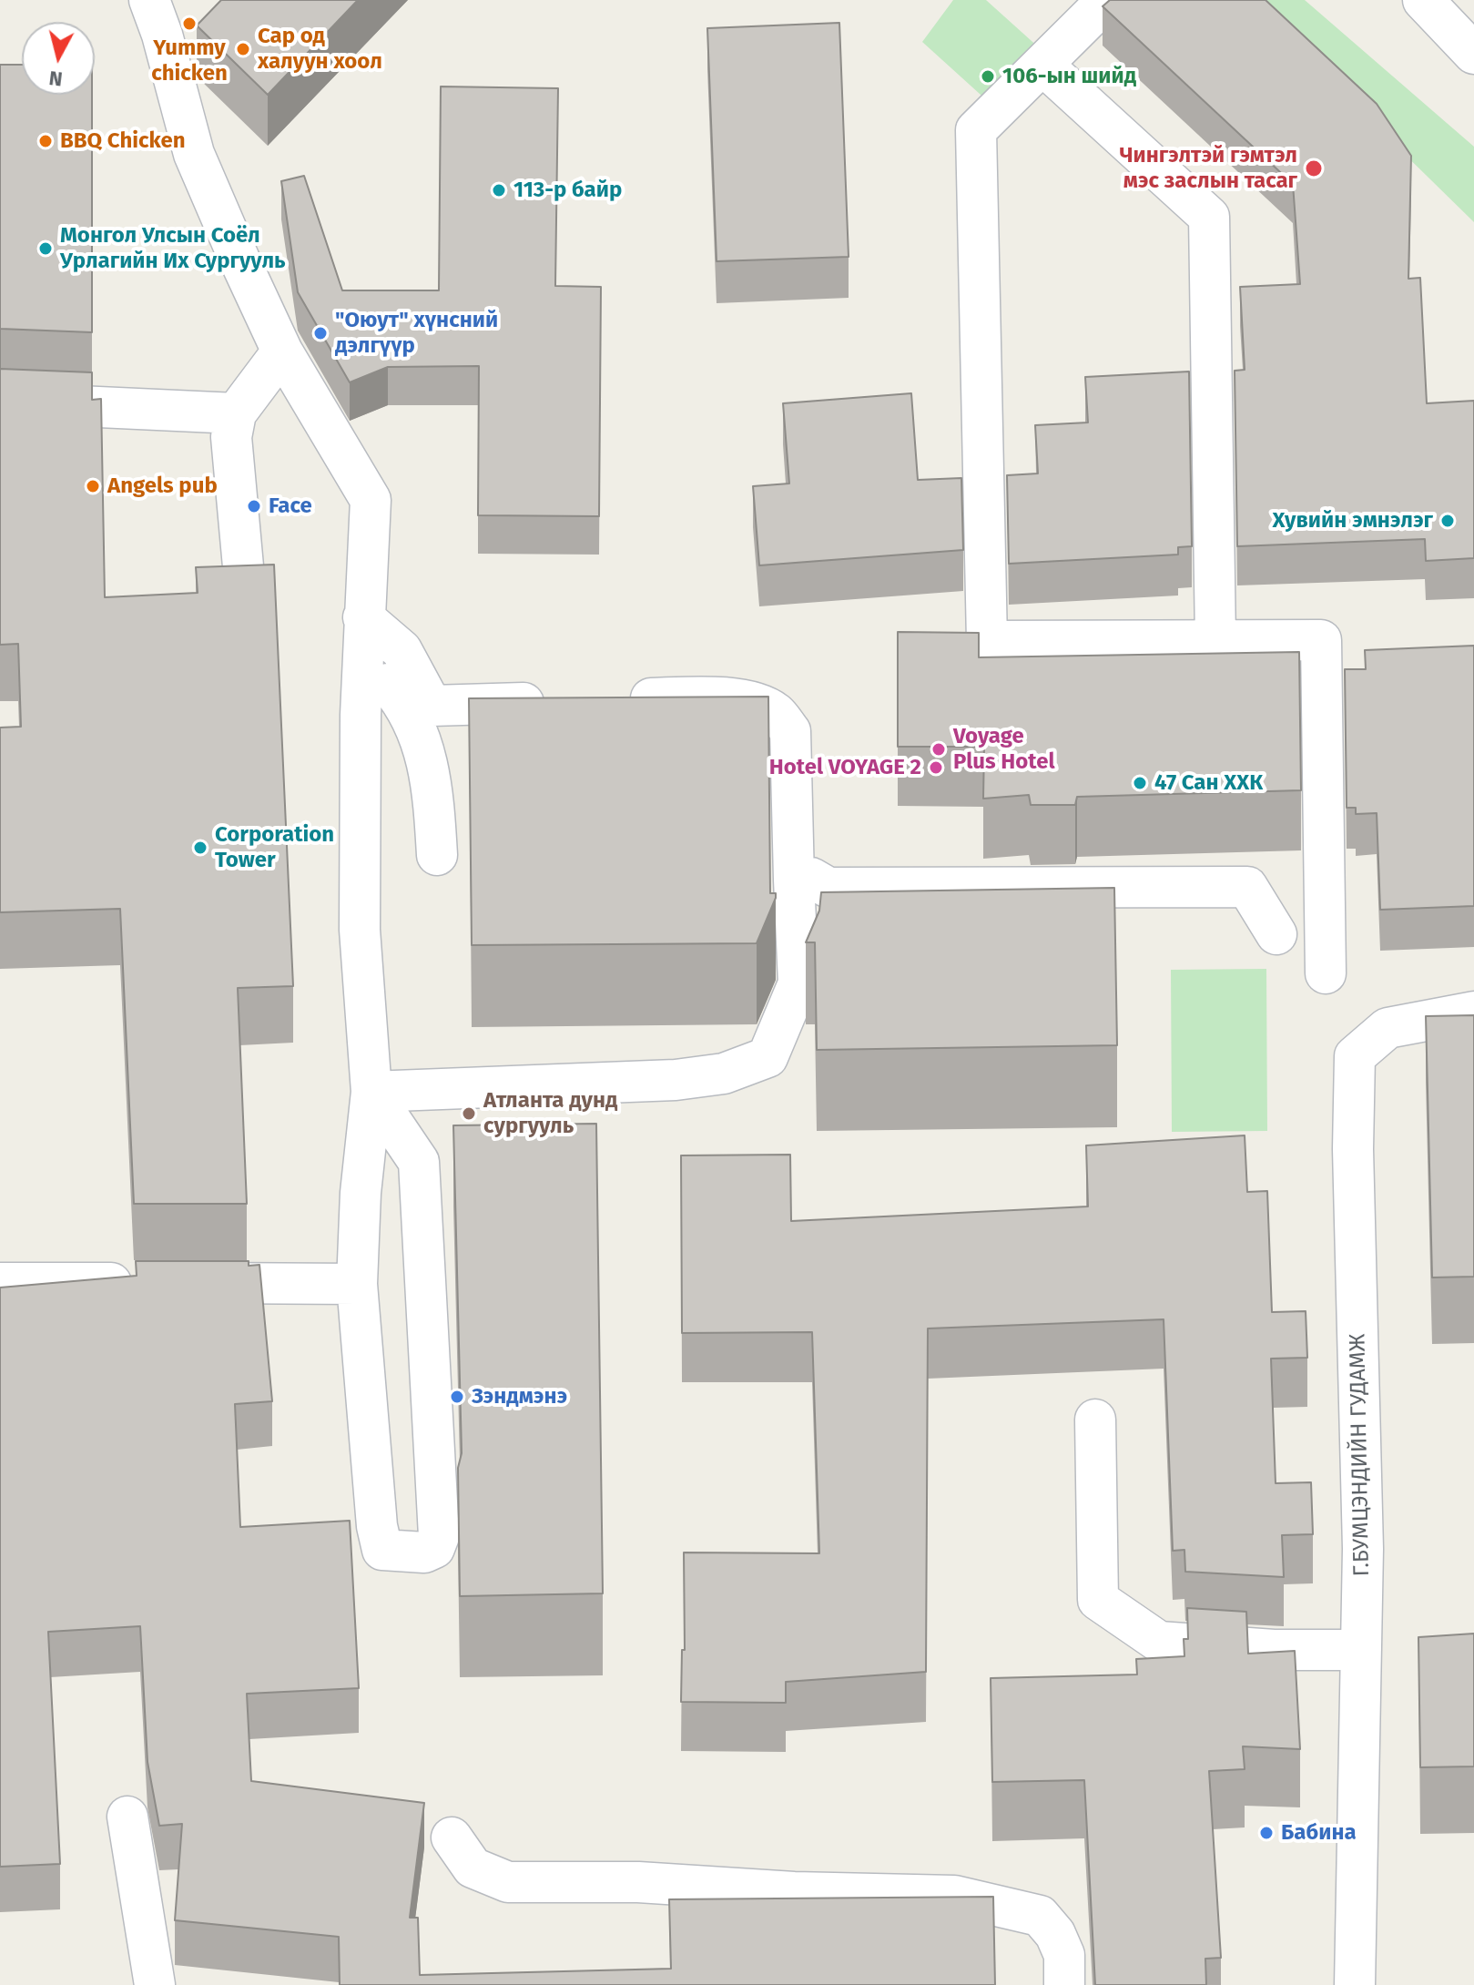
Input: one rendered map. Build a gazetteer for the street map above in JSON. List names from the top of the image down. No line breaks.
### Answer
{"streets":{"street":["Г.БУМЦЭНДИЙН ГУДАМЖ"]},"places":["Yummy chicken","Сар од халуун хоол","106-ын шийд","BBQ Chicken","Чингэлтэй гэмтэл мэс заслын тасаг","113-р байр","Mонгол Улсын Соёл Урлагийн Их Сургууль","\"Оюут\" хүнсний дэлгүүр","Angels pub","Face","Хувийн эмнэлэг","Voyage Plus Hotel","Hotel VOYAGE 2","47 Сан ХХК","Corporation Tower","Атланта дунд сургууль","Зэндмэнэ","Бабина"],"north":"bottom"}
